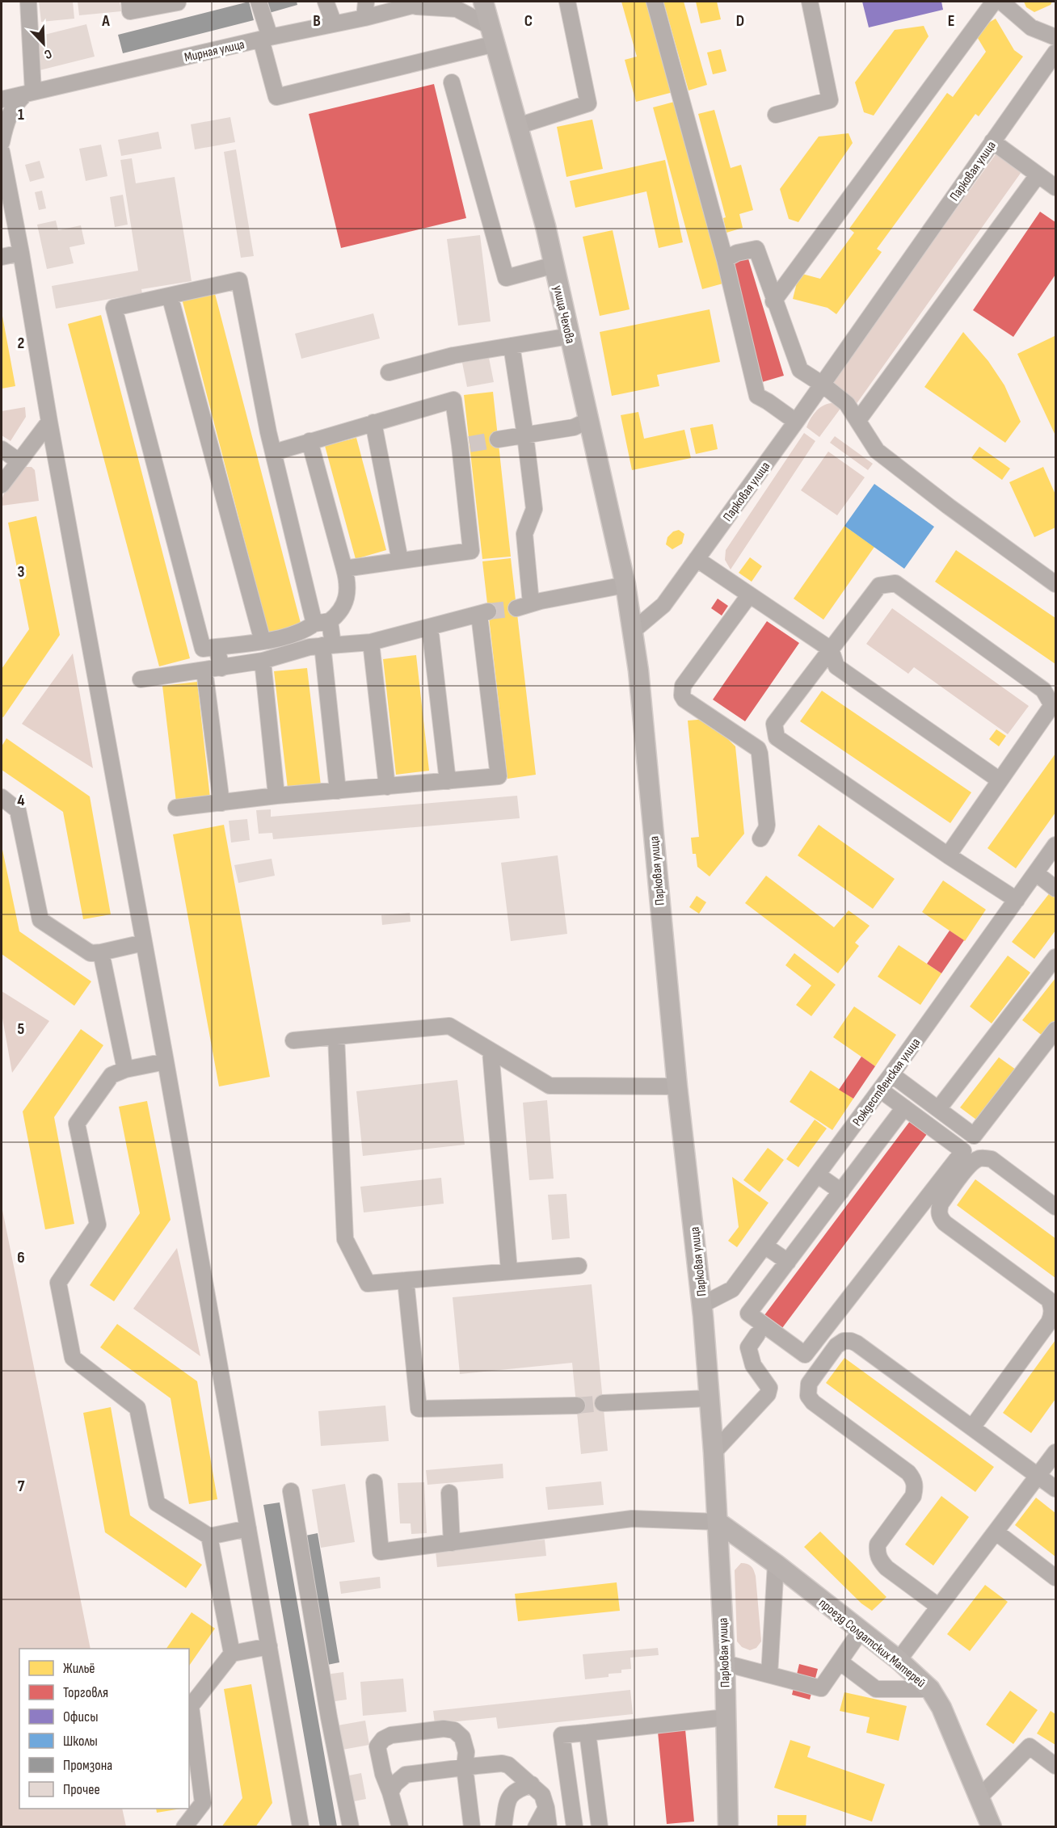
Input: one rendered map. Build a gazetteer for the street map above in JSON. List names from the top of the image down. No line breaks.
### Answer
{"streets":{"main road":["Парковая улица","улица Чехова","проезд Солдатских Матерей"],"street":["Мирная улица","Рождественская улица"]},"crossings":[["Парковая улица","улица Чехова"],["Парковая улица","Рождественская улица"],["Парковая улица","проезд Солдатских Матерей"]],"legend":["Жильё","Торговля","Офисы","Школы","Промзона","Прочее"],"north":"bottom right","grid":{"columns":["A","B","C","D","E"],"rows":["1","2","3","4","5","6","7"]}}
